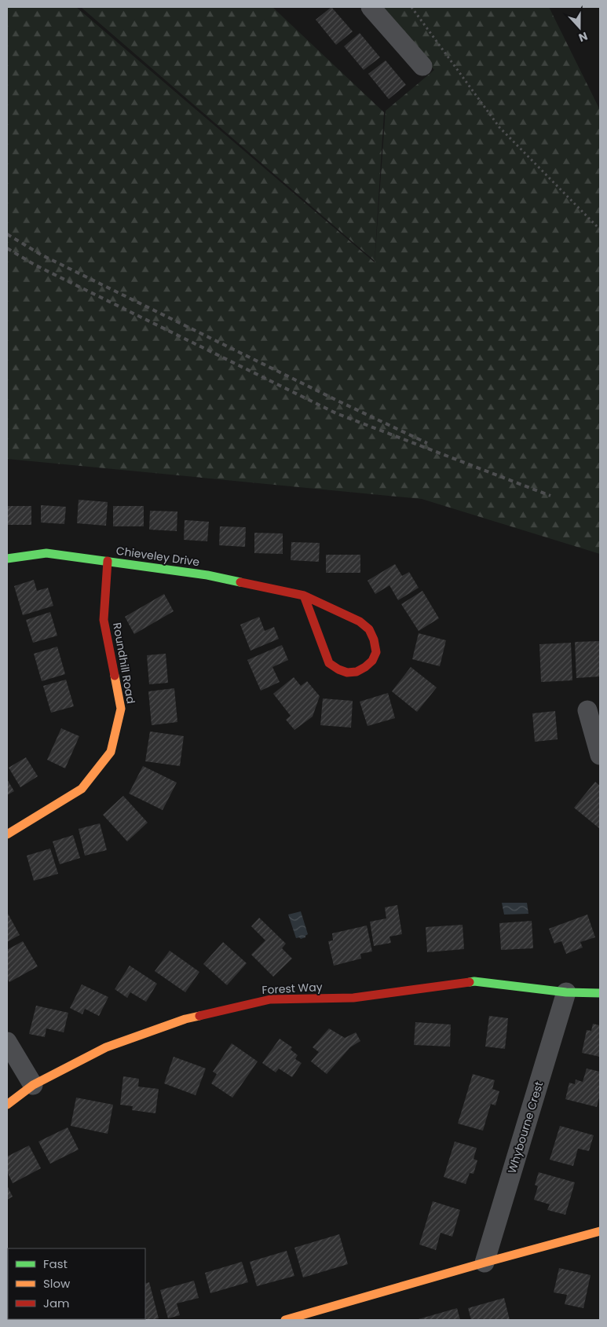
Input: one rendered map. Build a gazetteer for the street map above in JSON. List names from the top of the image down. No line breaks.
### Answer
{"streets":{"street":["Chieveley Drive","Roundhill Road","Forest Way","Whybourne Crest"]},"crossings":[["Chieveley Drive","Roundhill Road"],["Forest Way","Whybourne Crest"]],"legend":["Fast","Slow","Jam"],"north":"bottom"}
